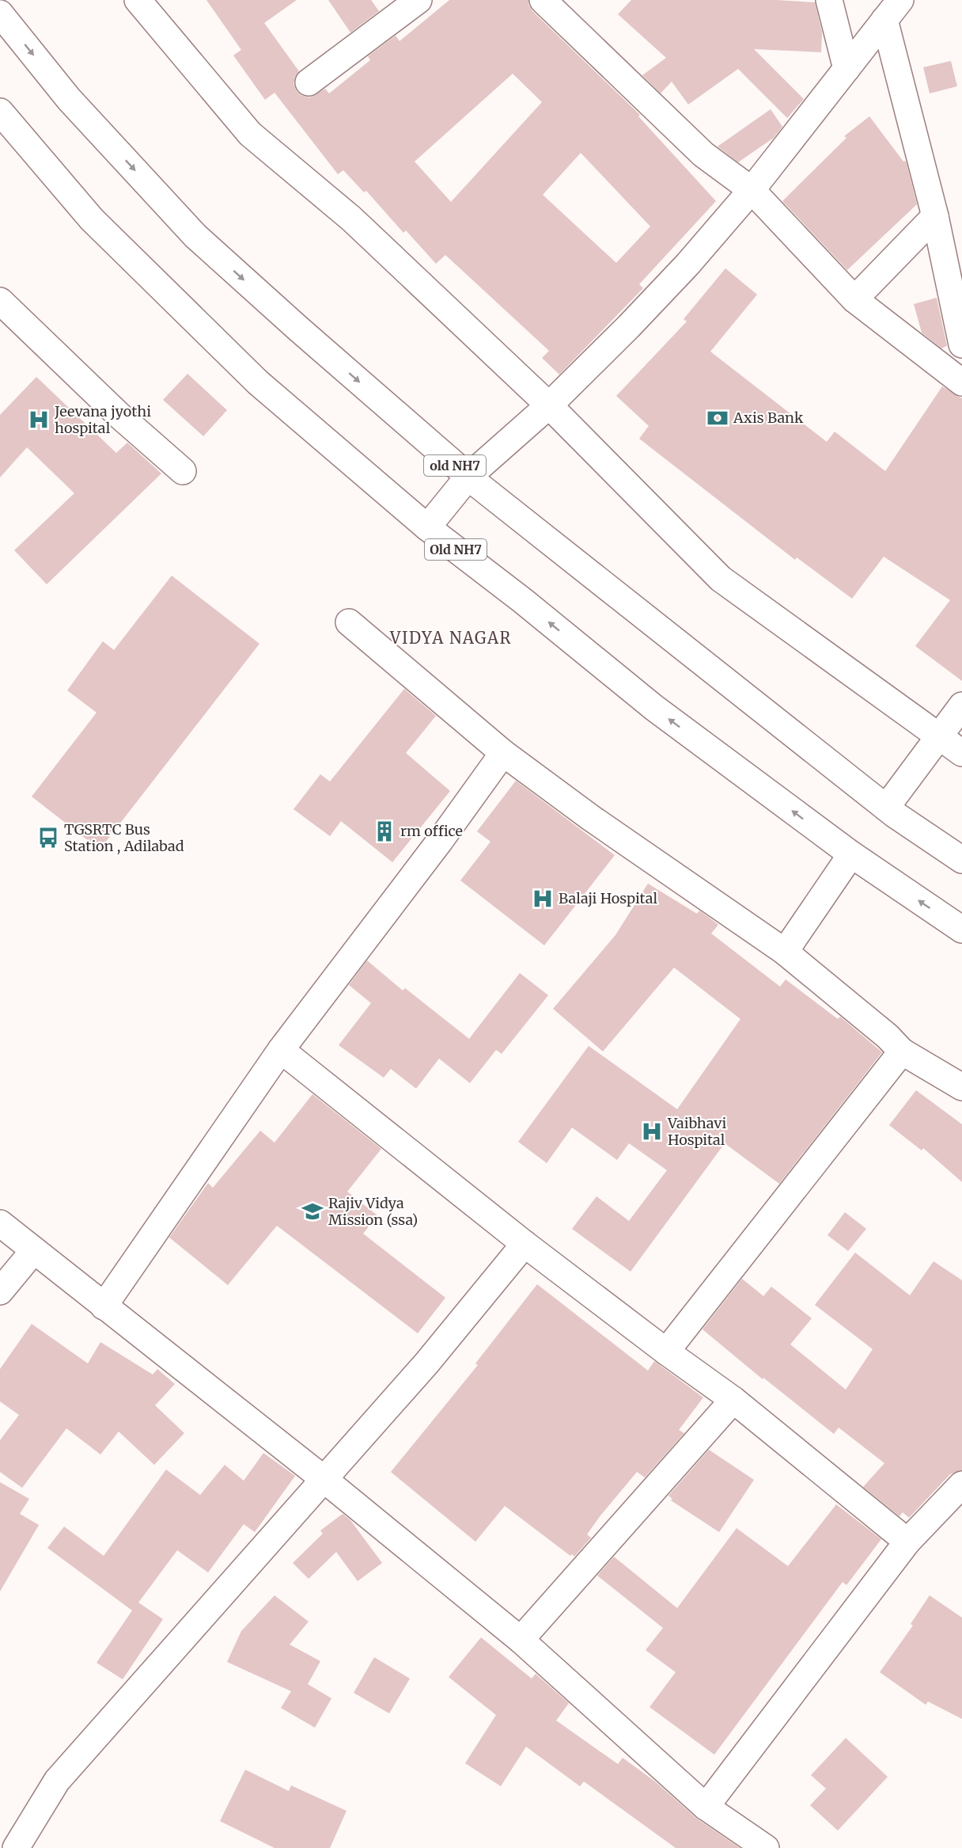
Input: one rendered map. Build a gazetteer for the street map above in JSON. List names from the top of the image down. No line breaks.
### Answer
{"streets":{"street":["old NH7","Old NH7"]},"districts":["VIDYA NAGAR"],"places":{"bank":["Axis Bank"],"hospital":["Jeevana jyothi hospital","Balaji Hospital","Vaibhavi Hospital"],"building":["rm office"],"bus stop":["TGSRTC Bus Station , Adilabad"],"school or university":["Rajiv Vidya Mission (ssa)"]}}
